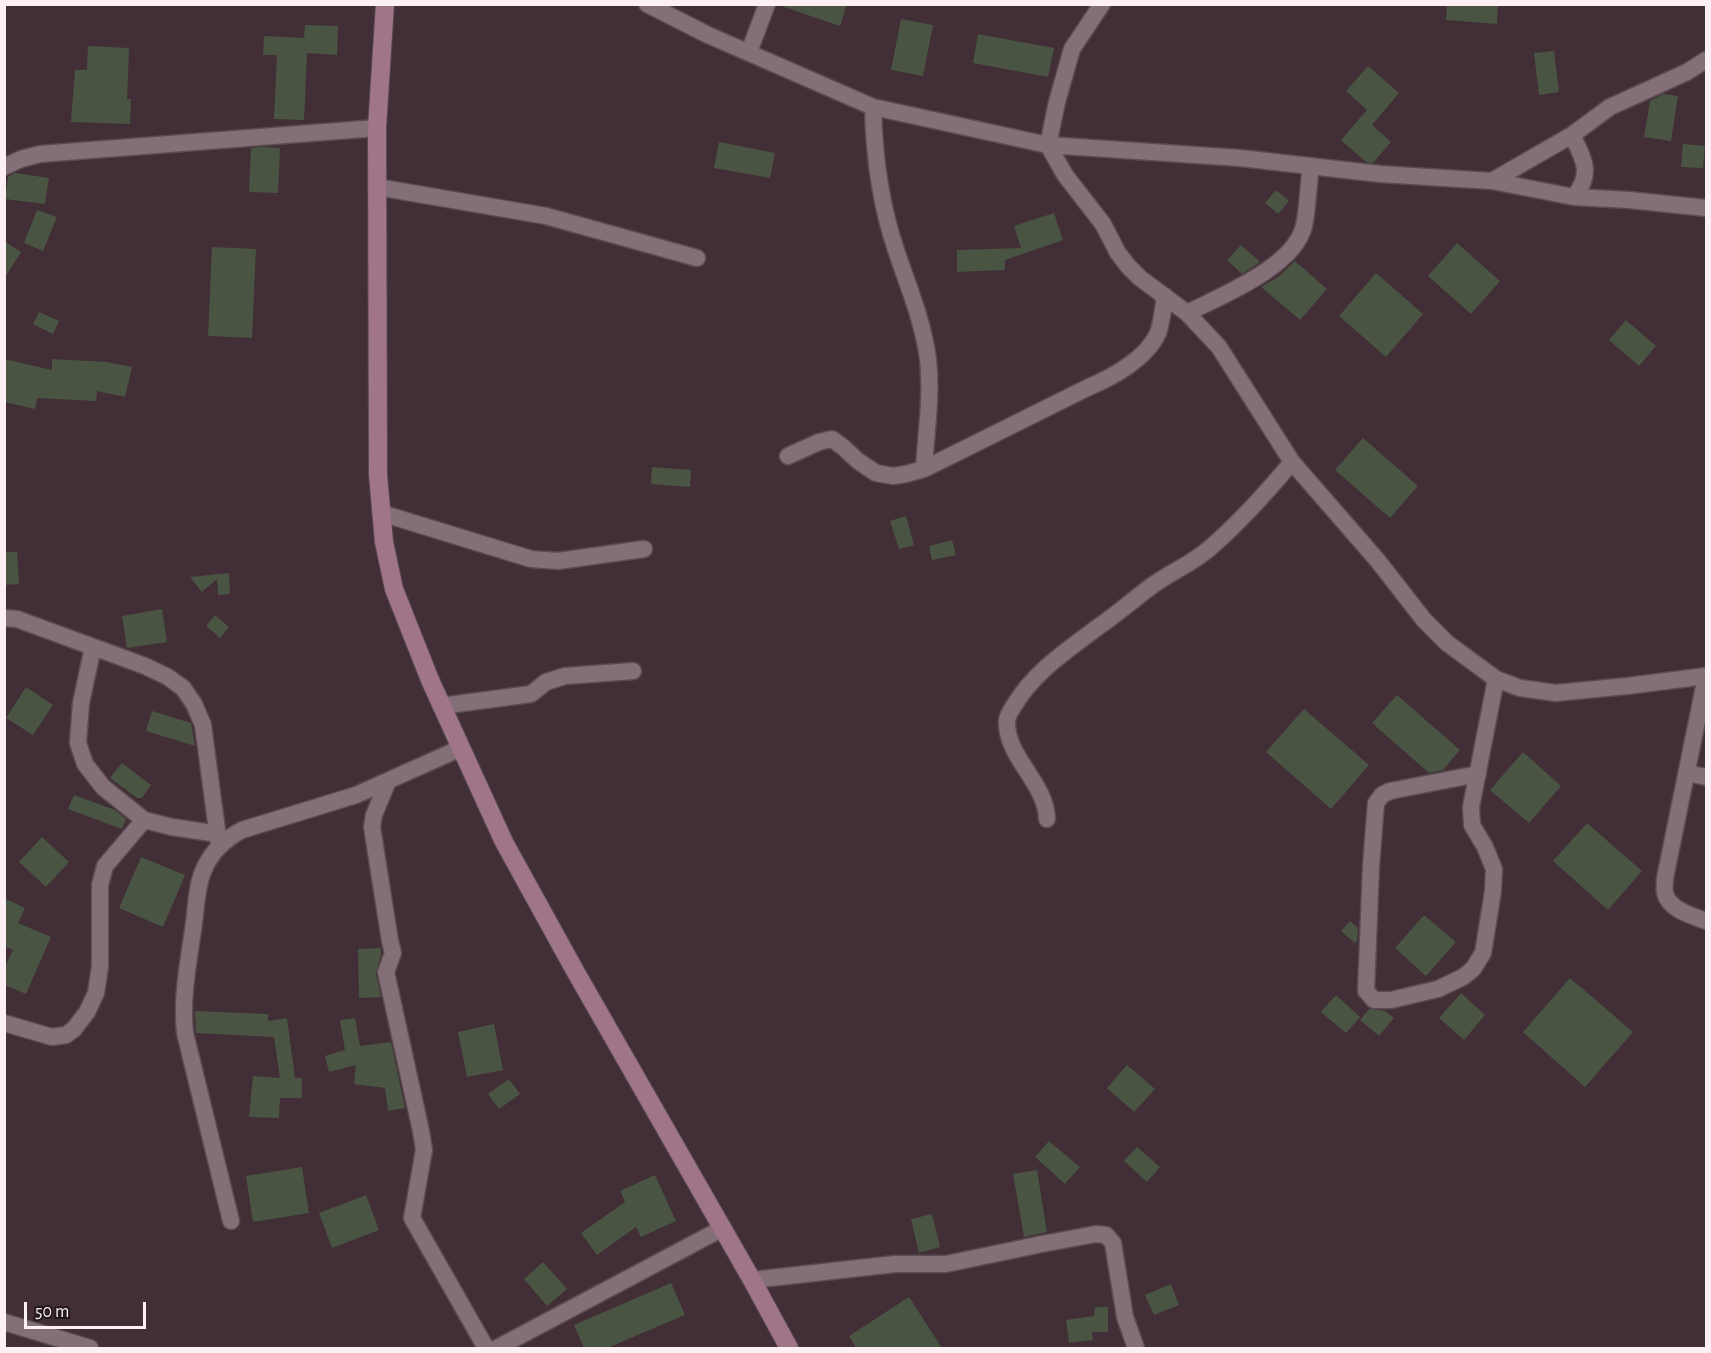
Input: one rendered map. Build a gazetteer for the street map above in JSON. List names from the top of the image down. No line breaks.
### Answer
{"scale_bar":"50 m"}
